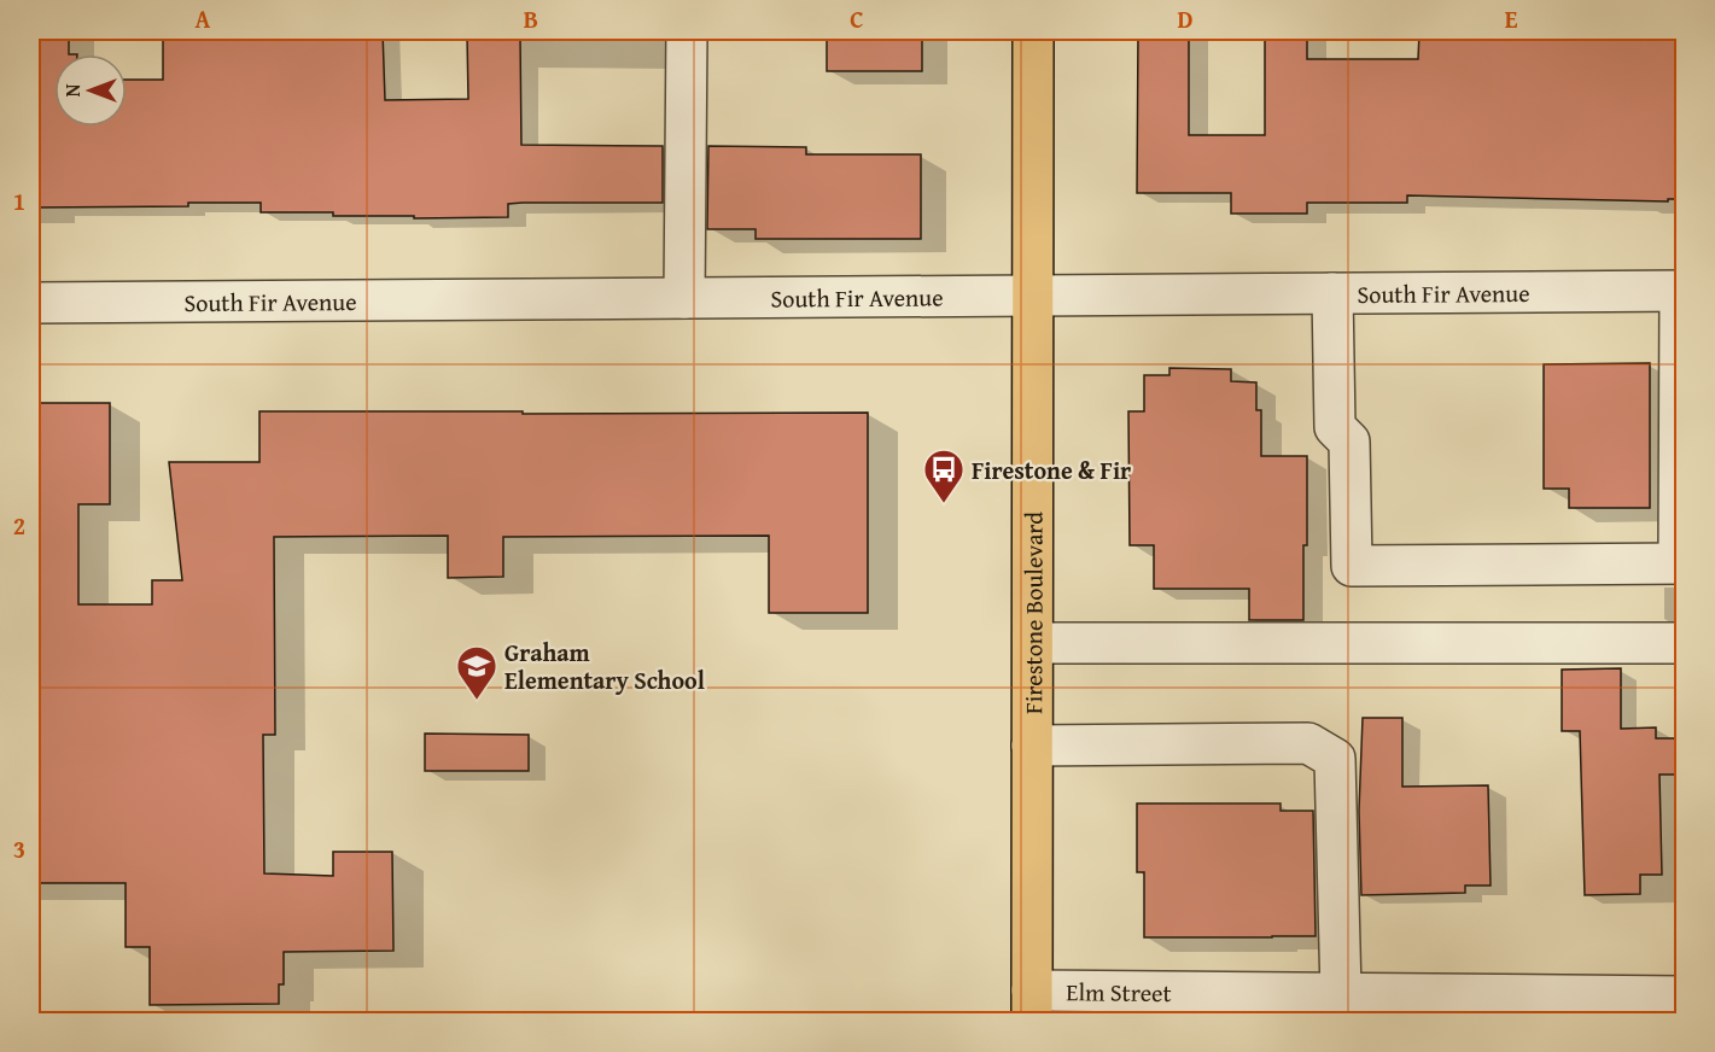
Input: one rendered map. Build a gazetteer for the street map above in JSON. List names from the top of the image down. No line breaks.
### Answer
{"streets":{"main road":["Firestone Boulevard"],"street":["South Fir Avenue","Elm Street"]},"crossings":[["South Fir Avenue","Firestone Boulevard"],["Firestone Boulevard","Elm Street"]],"places":{"bus stop":["Firestone & Fir"],"school or university":["Graham Elementary School"]},"north":"left","grid":{"columns":["A","B","C","D","E"],"rows":["1","2","3"]}}
